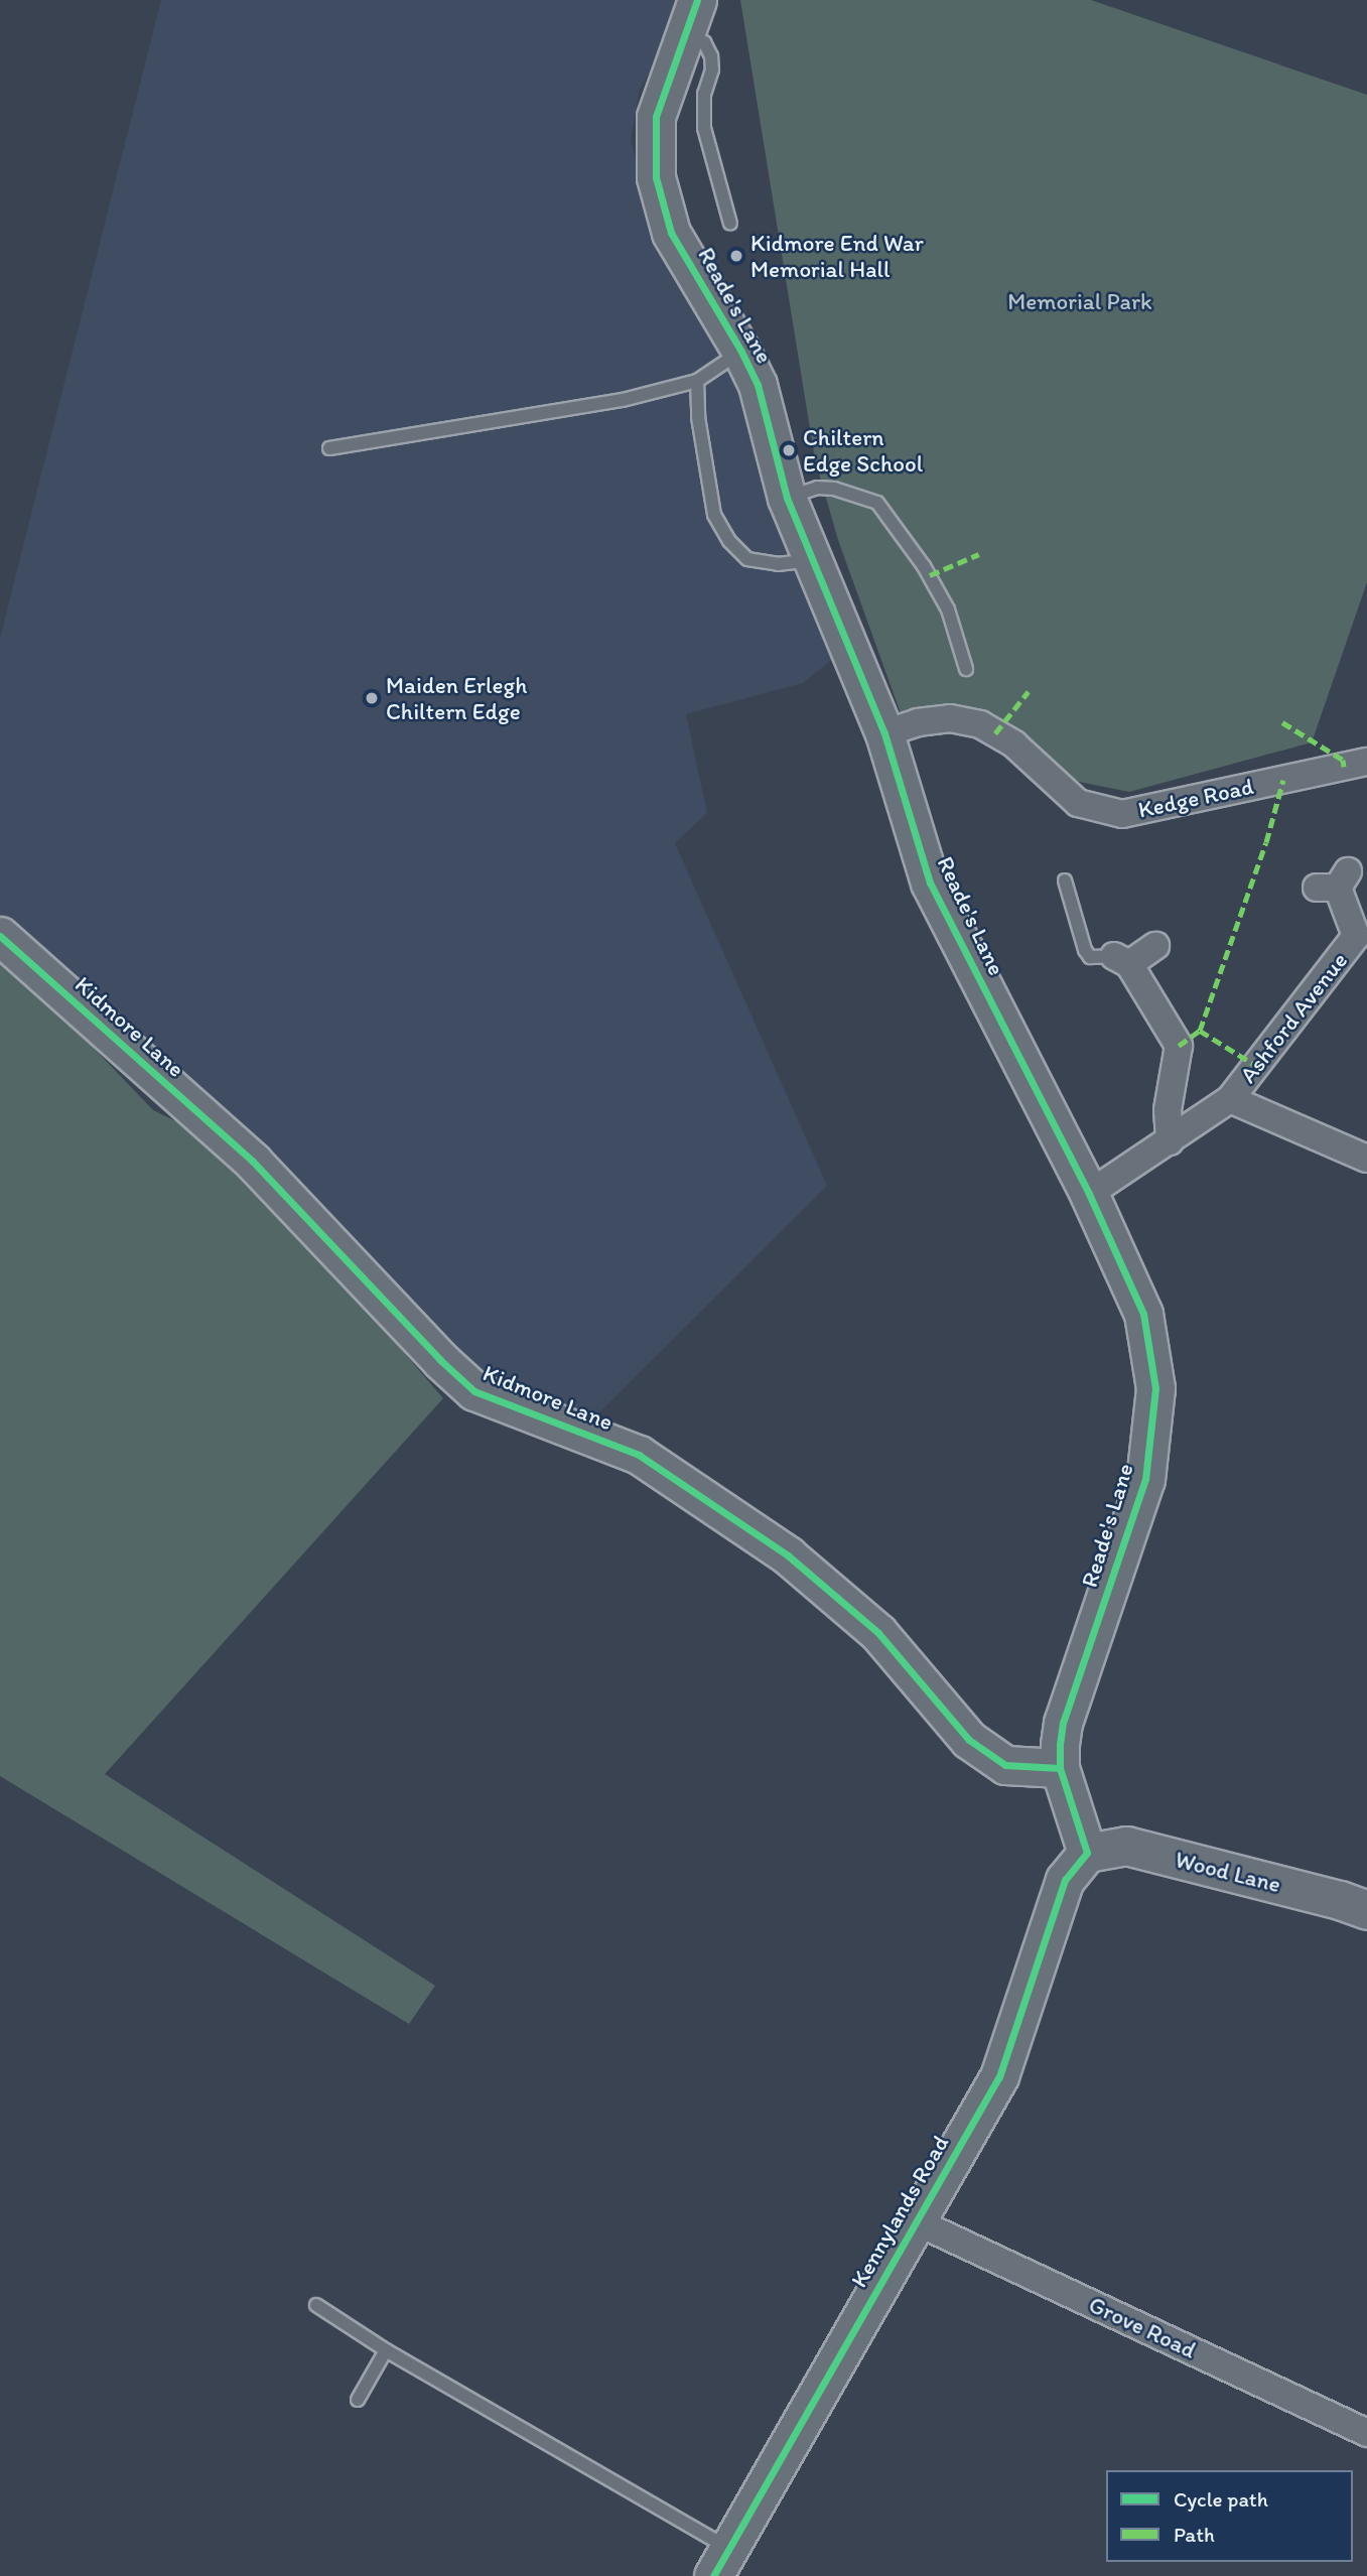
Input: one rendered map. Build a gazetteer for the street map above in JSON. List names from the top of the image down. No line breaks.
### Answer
{"streets":{"street":["Reade's Lane","Kedge Road","Ashford Avenue","Kidmore Lane","Wood Lane","Kennylands Road","Grove Road"]},"crossings":[["Reade's Lane","Kedge Road"],["Reade's Lane","Ashford Avenue"],["Reade's Lane","Kidmore Lane"],["Reade's Lane","Wood Lane"],["Reade's Lane","Kennylands Road"],["Wood Lane","Kennylands Road"],["Kennylands Road","Grove Road"]],"parks":["Memorial Park"],"places":["Kidmore End War Memorial Hall","Chiltern Edge School","Maiden Erlegh Chiltern Edge"],"legend":["Cycle path","Path"]}
